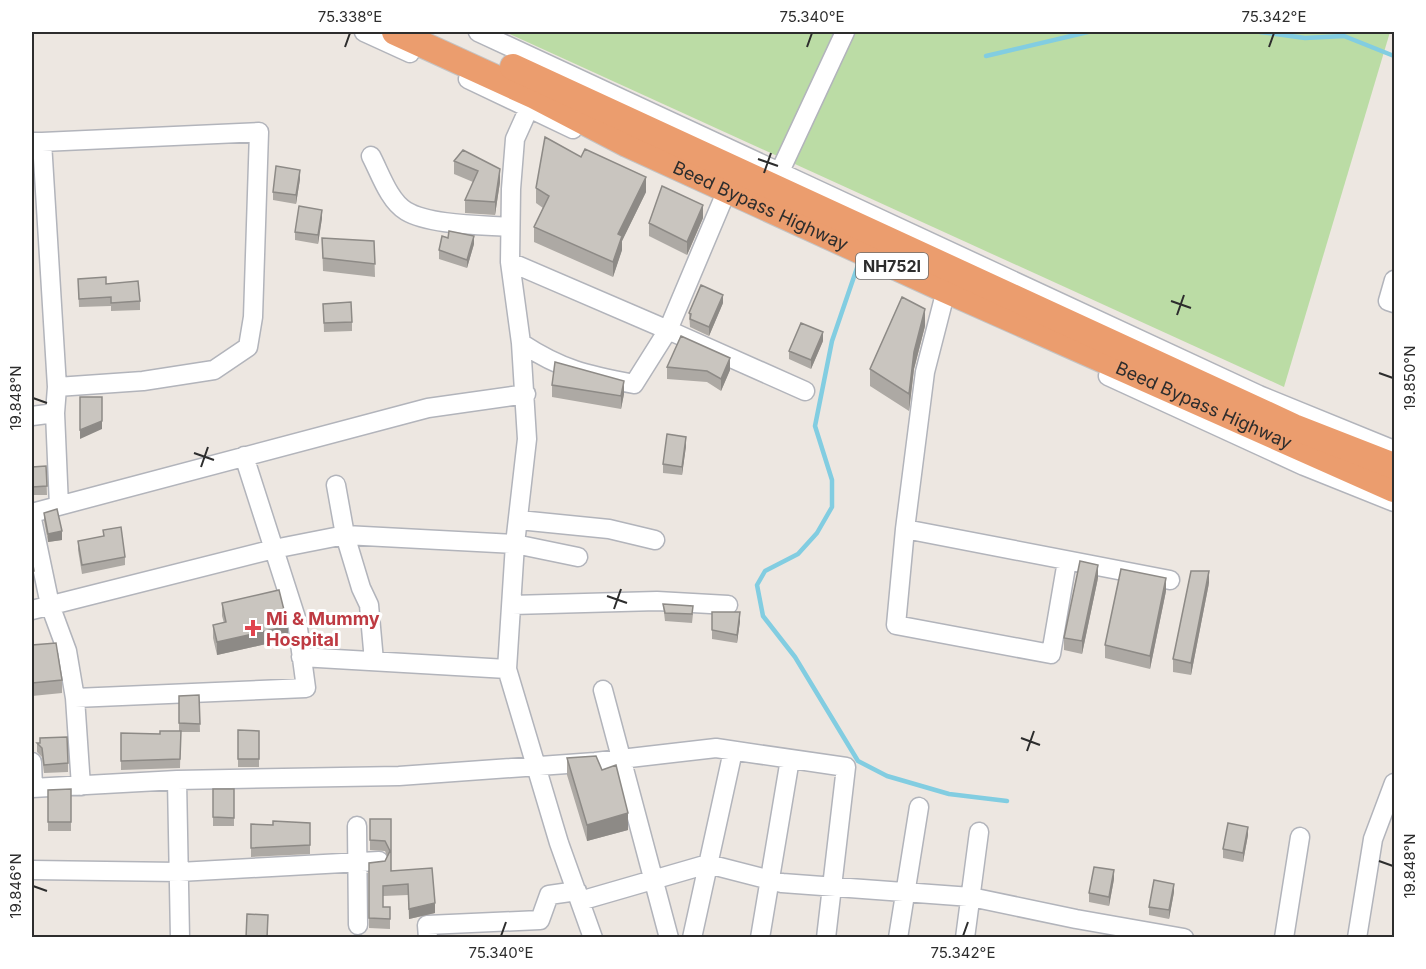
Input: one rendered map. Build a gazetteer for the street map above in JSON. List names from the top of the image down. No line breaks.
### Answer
{"streets":{"highway":["Beed Bypass Highway","NH752I"]},"places":{"health":["Mi & Mummy Hospital"]},"coordinates":["75.338°E","75.340°E","75.342°E","19.850°N","19.848°N","19.846°N"]}
